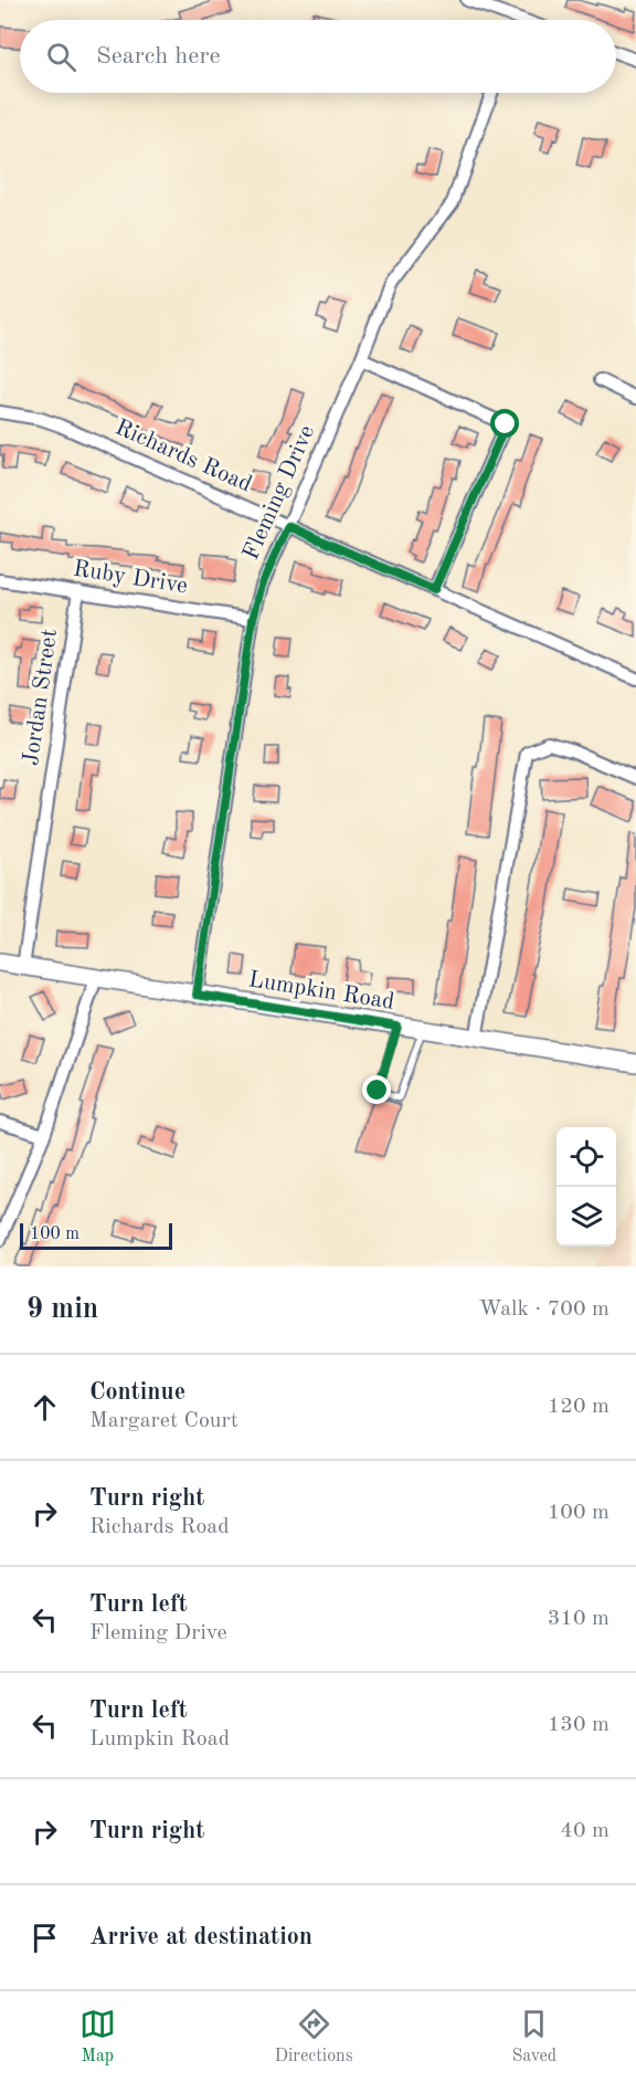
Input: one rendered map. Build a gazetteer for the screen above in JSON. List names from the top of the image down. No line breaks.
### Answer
{"streets":{"main road":["Lumpkin Road"],"street":["Richards Road","Fleming Drive","Ruby Drive","Jordan Street"]},"crossings":[["Richards Road","Fleming Drive"],["Fleming Drive","Ruby Drive"],["Fleming Drive","Lumpkin Road"],["Ruby Drive","Jordan Street"],["Jordan Street","Lumpkin Road"]],"scale_bar":"100 m","page":{"search":"Search here","scale":"100 m","heading":["9 min","Walk · 700 m"],"list":[["Continue","Margaret Court","120 m"],["Turn right","Richards Road","100 m"],["Turn left","Fleming Drive","310 m"],["Turn left","Lumpkin Road","130 m"],["Turn right","40 m"],"Arrive at destination"],"nav":["Map","Directions","Saved"]}}
